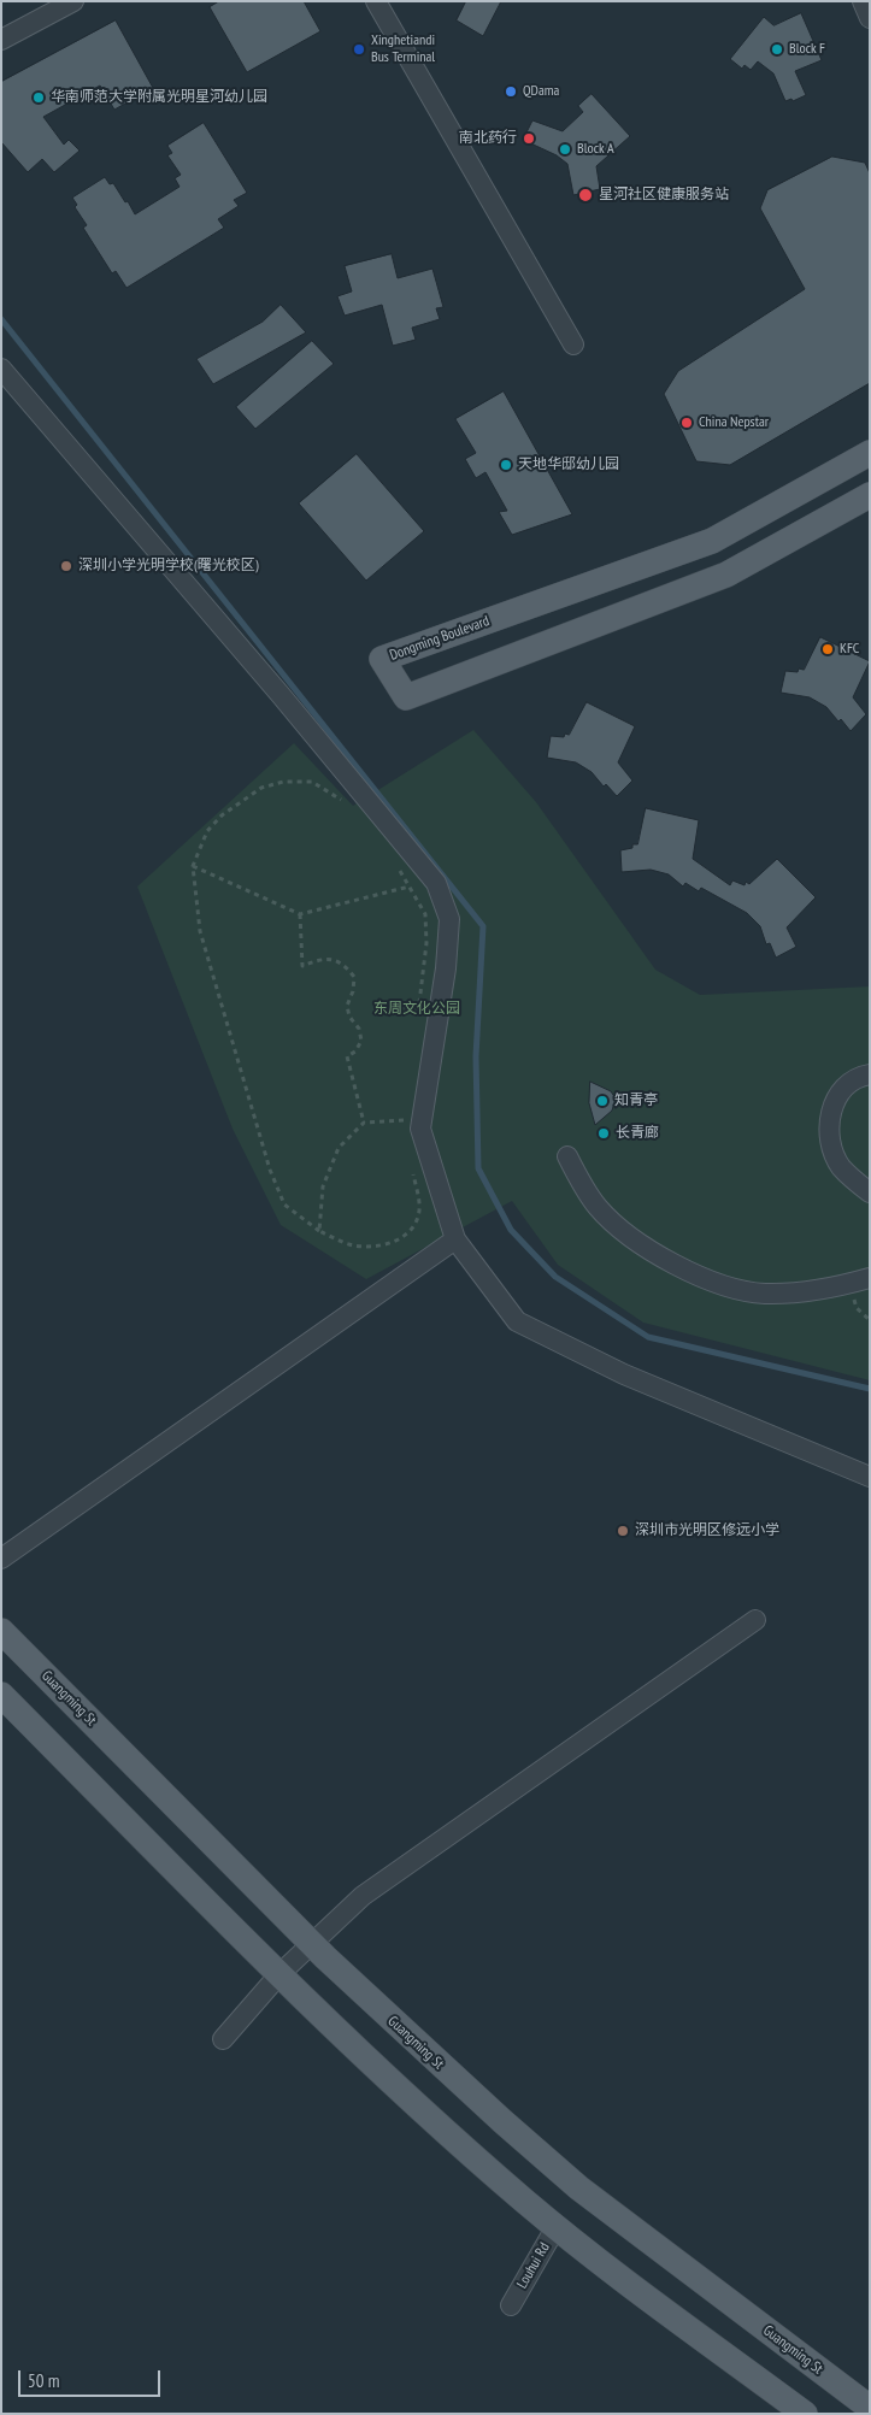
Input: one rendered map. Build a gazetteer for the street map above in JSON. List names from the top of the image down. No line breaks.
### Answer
{"streets":{"main road":["Dongming Boulevard","Guangming St"],"street":["Louhui Rd"]},"parks":["东周文化公园"],"places":["Xinghetiandi Bus Terminal","Block F","QDama","华南师范大学附属光明星河幼儿园","南北药行","Block A","星河社区健康服务站","China Nepstar","天地华邸幼儿园","深圳小学光明学校(曙光校区)","KFC","知青亭","长青廊","深圳市光明区修远小学"],"scale_bar":"50 m"}
